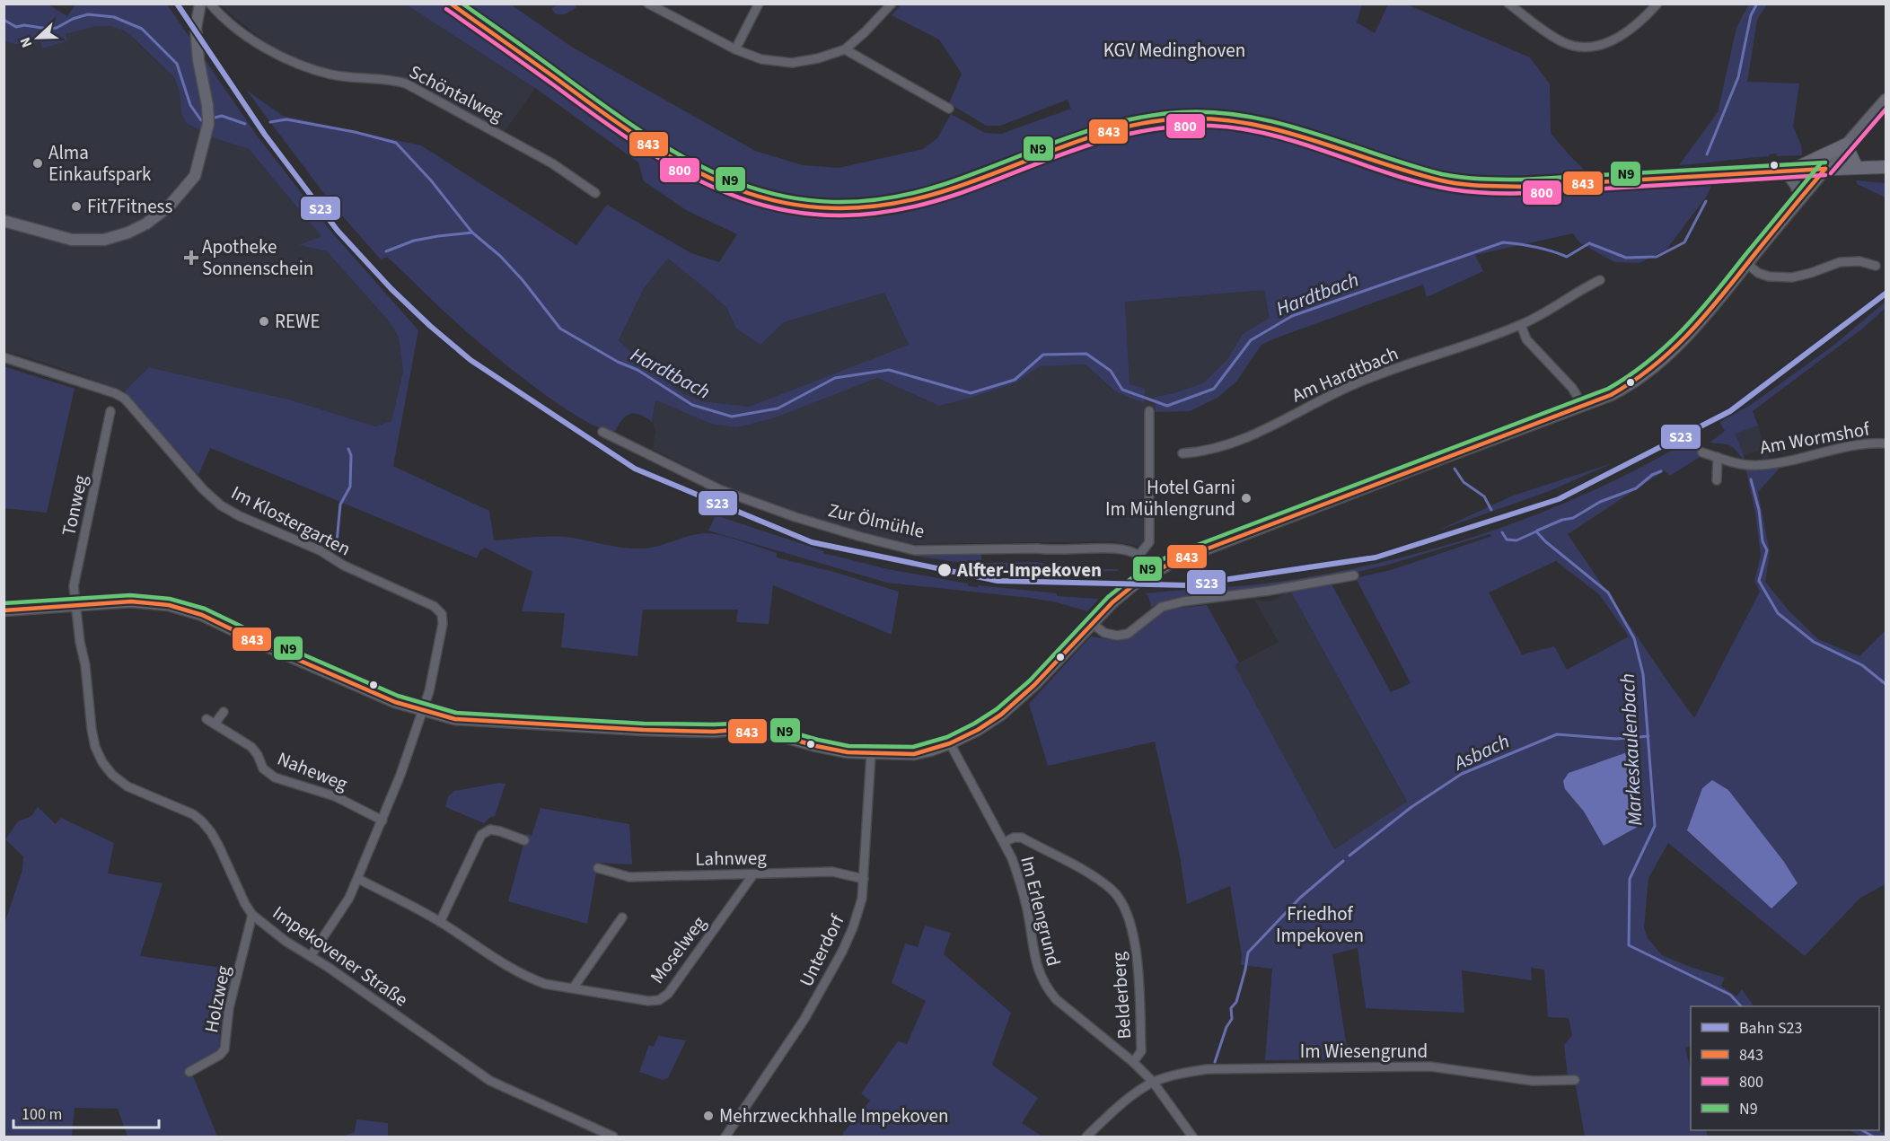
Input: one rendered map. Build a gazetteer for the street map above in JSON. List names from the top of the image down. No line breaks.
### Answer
{"streets":{"street":["Schöntalweg","Am Hardtbach","Am Wormshof","Tonweg","Im Klostergarten","Zur Ölmühle","Naheweg","Lahnweg","Im Erlengrund","Moselweg","Unterdorf","Impekovener Straße","Belderberg","Holzweg","Im Wiesengrund"]},"crossings":[["Tonweg","Impekovener Straße"],["Im Klostergarten","Naheweg"],["Im Klostergarten","Moselweg"],["Im Klostergarten","Impekovener Straße"],["Lahnweg","Moselweg"],["Lahnweg","Unterdorf"],["Im Erlengrund","Belderberg"],["Im Erlengrund","Im Wiesengrund"],["Impekovener Straße","Holzweg"]],"water":["Hardtbach","Markeskaulenbach","Asbach"],"parks":["KGV Medinghoven","Friedhof Impekoven"],"places":{"other":["Alma Einkaufspark","Fit7Fitness","REWE","Hotel Garni Im Mühlengrund","Alfter-Impekoven","Mehrzweckhhalle Impekoven"],"health":["Apotheke Sonnenschein"]},"lines":["rail line S23","transit line 843","transit line N9","transit line 800"],"legend":["Bahn S23","843","800","N9"],"scale_bar":"100 m","north":"left"}
